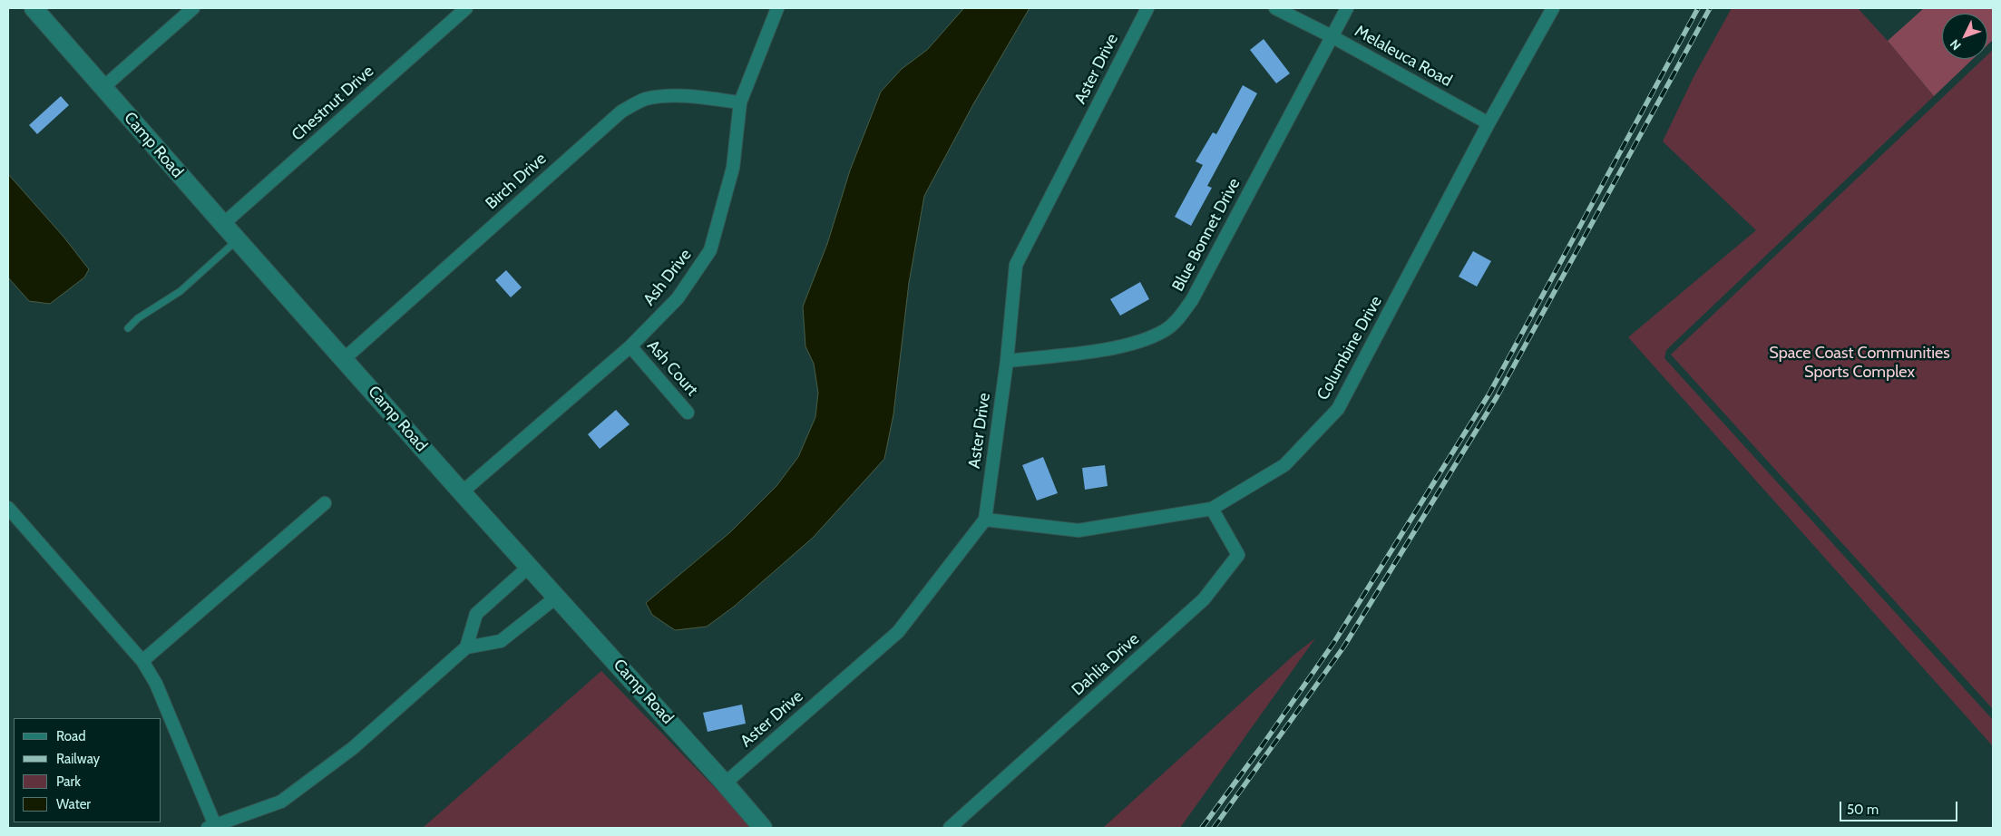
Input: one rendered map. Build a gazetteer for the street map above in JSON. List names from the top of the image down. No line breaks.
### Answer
{"streets":{"street":["Melaleuca Road","Aster Drive","Chestnut Drive","Camp Road","Birch Drive","Blue Bonnet Drive","Ash Drive","Columbine Drive","Ash Court","Dahlia Drive"]},"crossings":[["Melaleuca Road","Blue Bonnet Drive"],["Melaleuca Road","Columbine Drive"],["Aster Drive","Camp Road"],["Aster Drive","Blue Bonnet Drive"],["Aster Drive","Columbine Drive"],["Chestnut Drive","Camp Road"],["Camp Road","Birch Drive"],["Camp Road","Ash Drive"],["Birch Drive","Ash Drive"],["Ash Drive","Ash Court"],["Columbine Drive","Dahlia Drive"]],"parks":["Space Coast Communities Sports Complex"],"legend":["Road","Railway","Park","Water"],"scale_bar":"50 m","north":"bottom left"}
